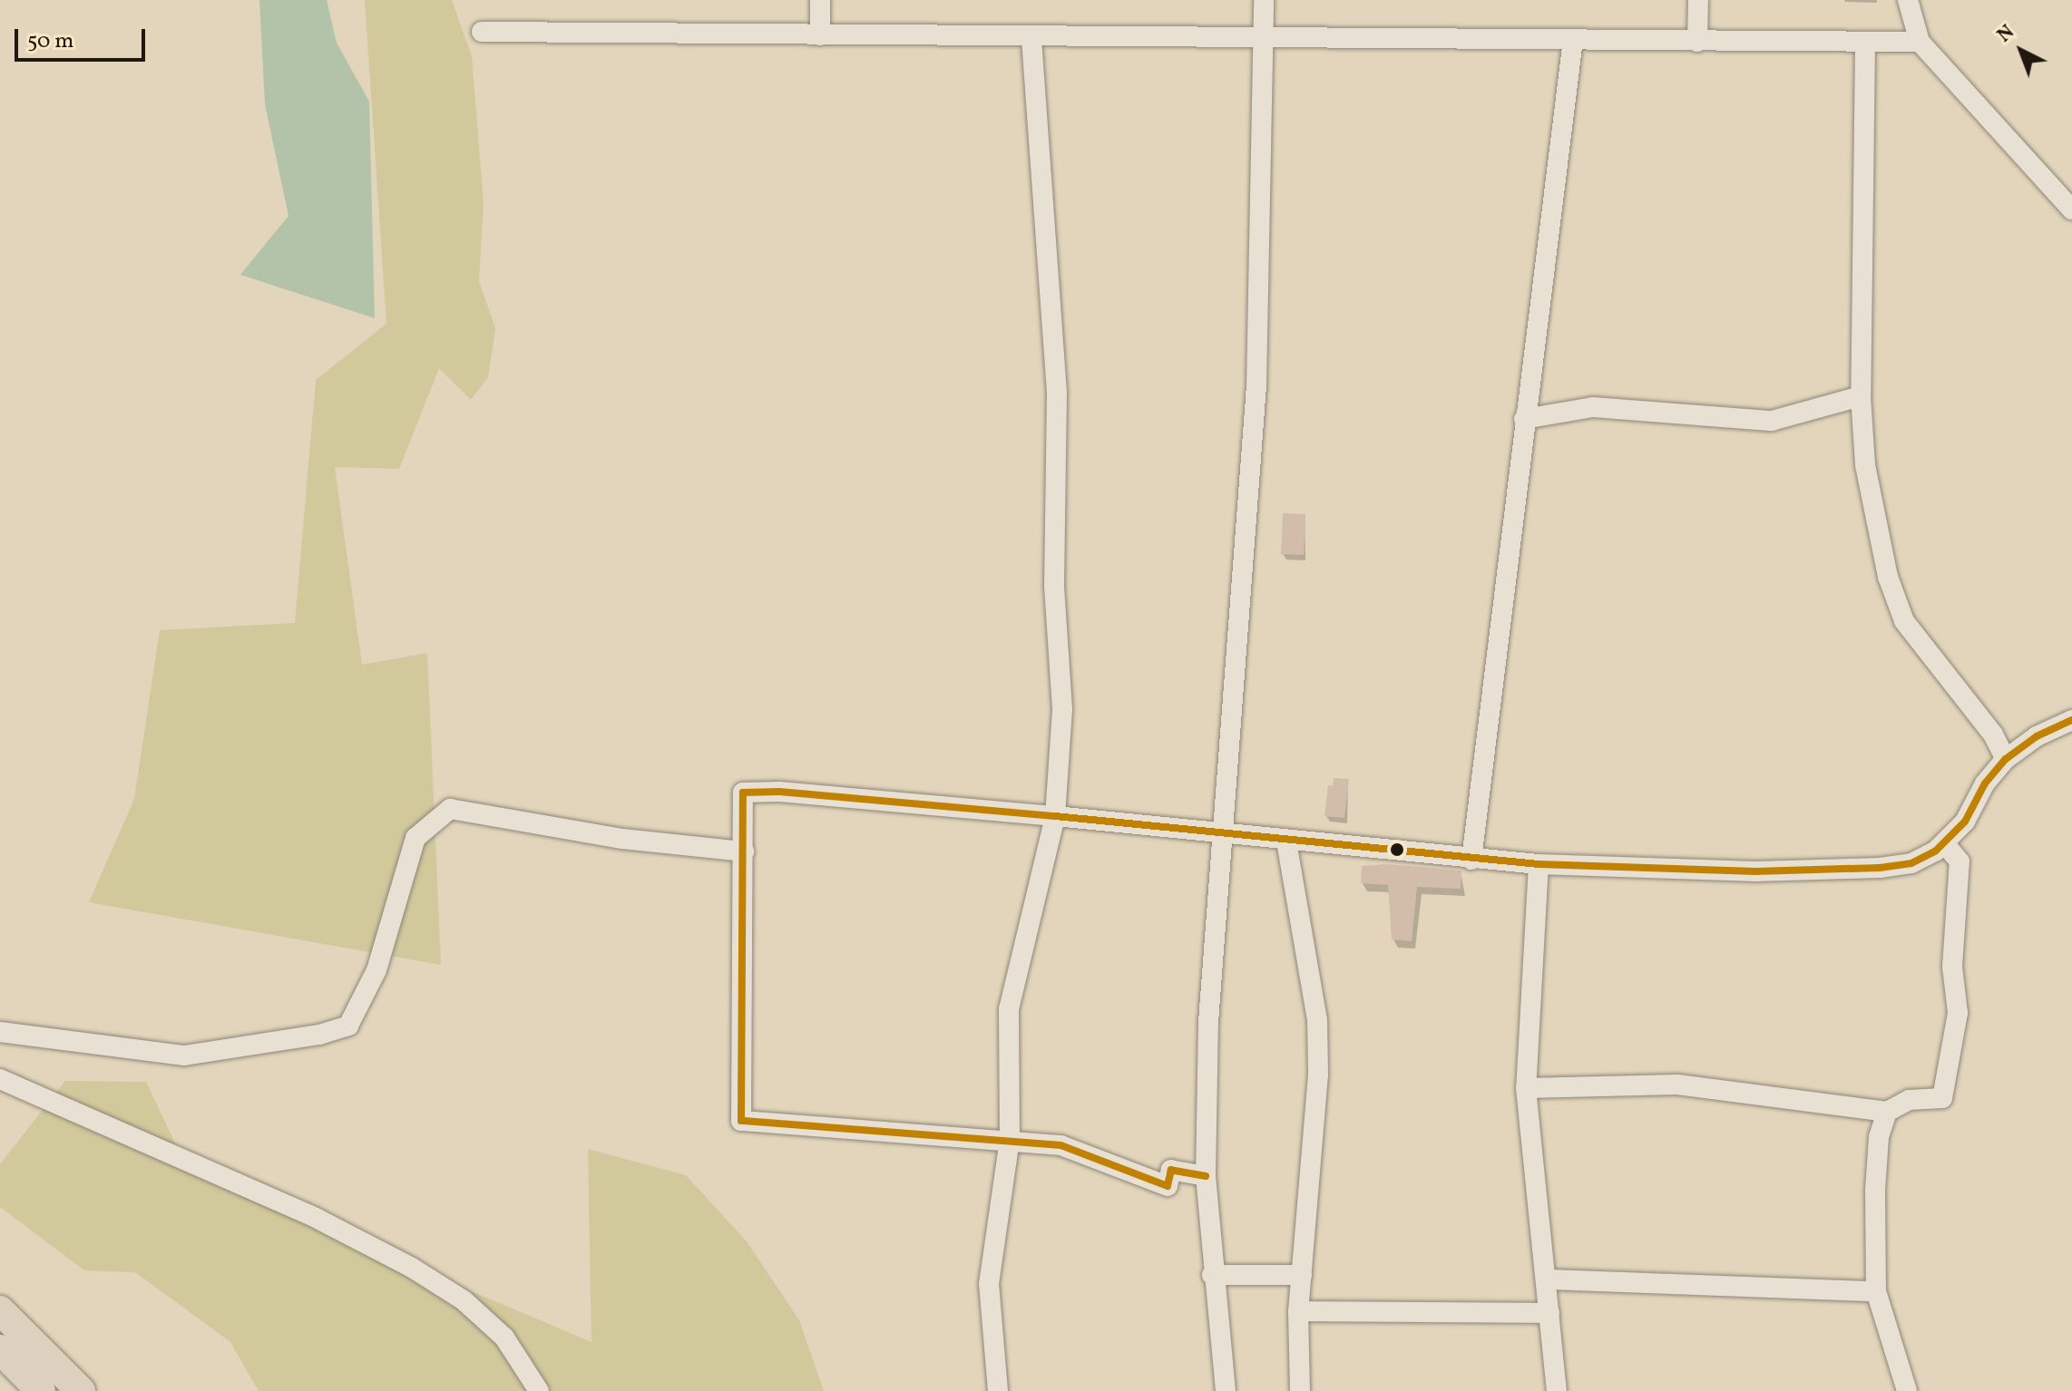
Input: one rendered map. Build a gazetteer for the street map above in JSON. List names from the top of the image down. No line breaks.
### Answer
{"scale_bar":"50 m","north":"top left"}
